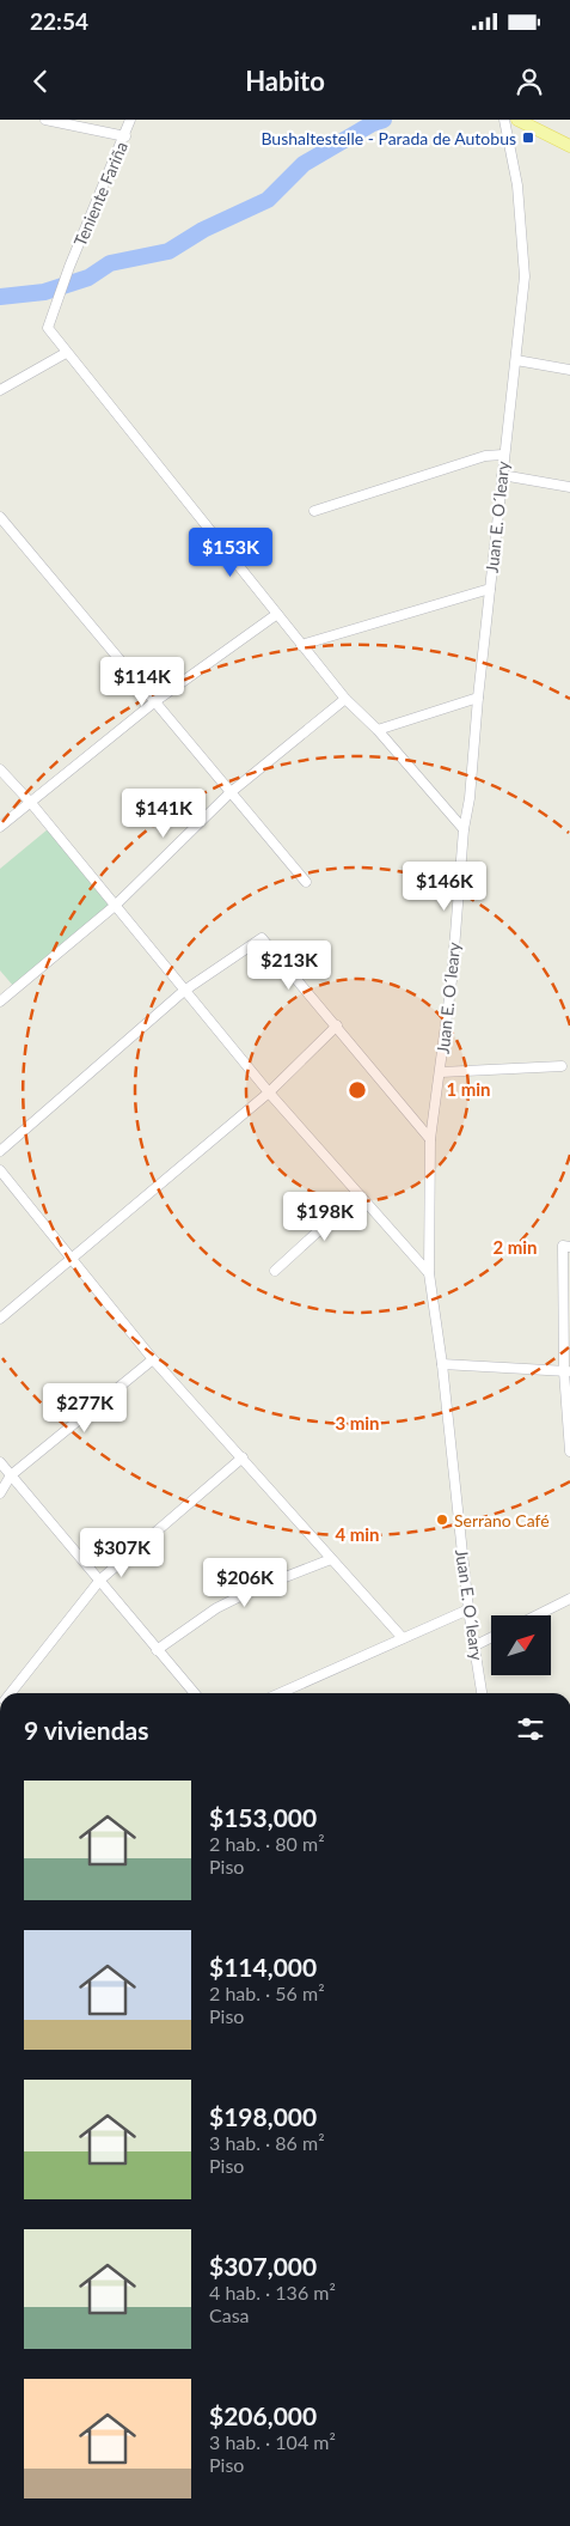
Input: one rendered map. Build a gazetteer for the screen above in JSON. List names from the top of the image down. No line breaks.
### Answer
{"streets":{"street":["Teniente Fariña","Juan E. O´leary"]},"places":{"transit":["Bushaltestelle - Parada de Autobus"],"other":["Serrano Café"]},"north":"top right","page":{"status":"22:54","header":"Habito","price":["$153K","$114K","$141K","$146K","$213K","$198K","$277K","$307K","$206K"],"heading":"9 viviendas","list":[{"name":"$153,000","note":"2 hab. · 80 m² · Piso"},{"name":"$114,000","note":"2 hab. · 56 m² · Piso"},{"name":"$198,000","note":"3 hab. · 86 m² · Piso"},{"name":"$307,000","note":"4 hab. · 136 m² · Casa"},{"name":"$206,000","note":"3 hab. · 104 m² · Piso"}]},"rings":["1 min","2 min","3 min","4 min"]}
